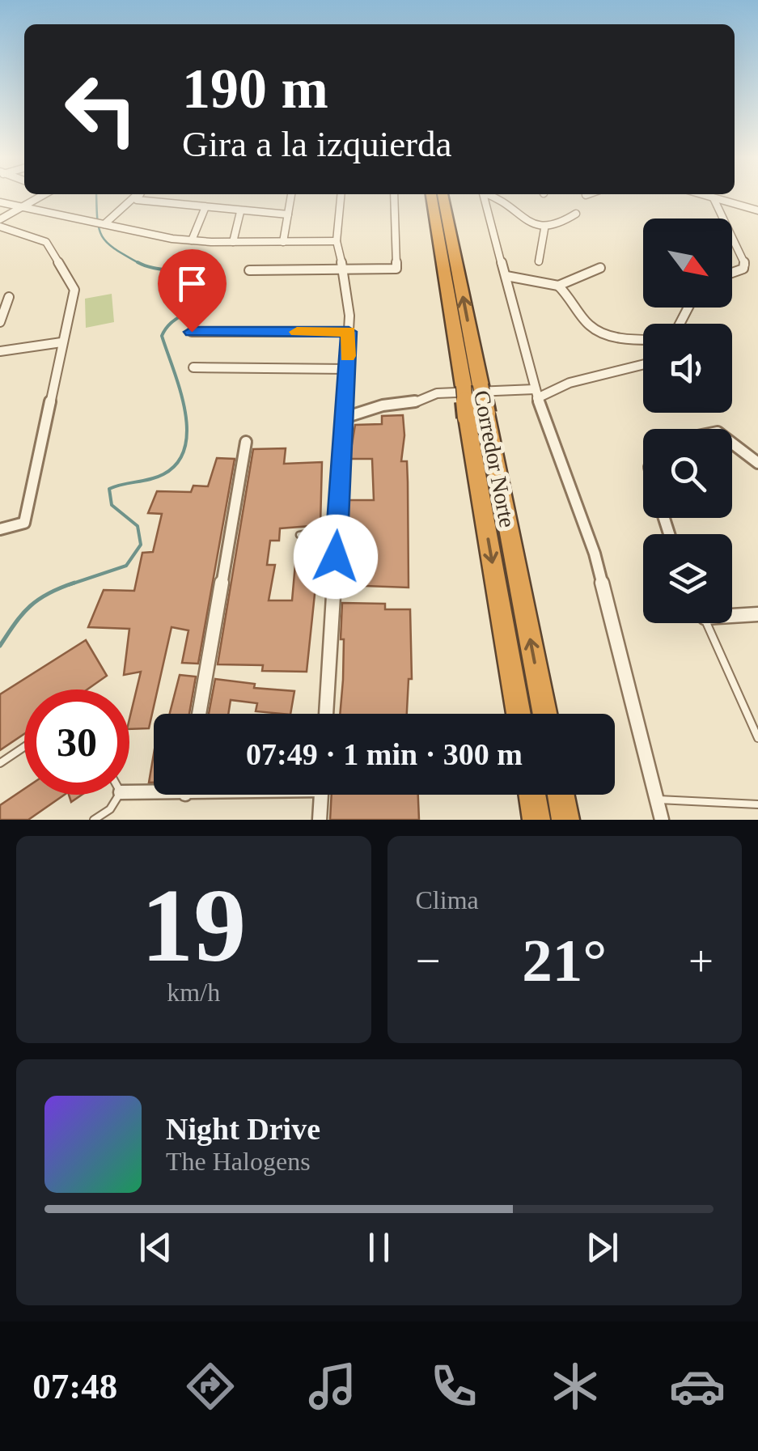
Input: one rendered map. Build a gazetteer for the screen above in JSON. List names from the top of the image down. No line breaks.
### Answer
{"streets":{"highway":["Corredor Norte"]},"north":"bottom right","page":{"turn":["190 m","Gira a la izquierda"],"limit":"30","trip":"07:49 · 1 min · 300 m","tile":[["19","km/h"],"Clima"],"heat":["−","21°","+"],"song":["Night Drive","The Halogens"],"tabs":"07:48"}}
